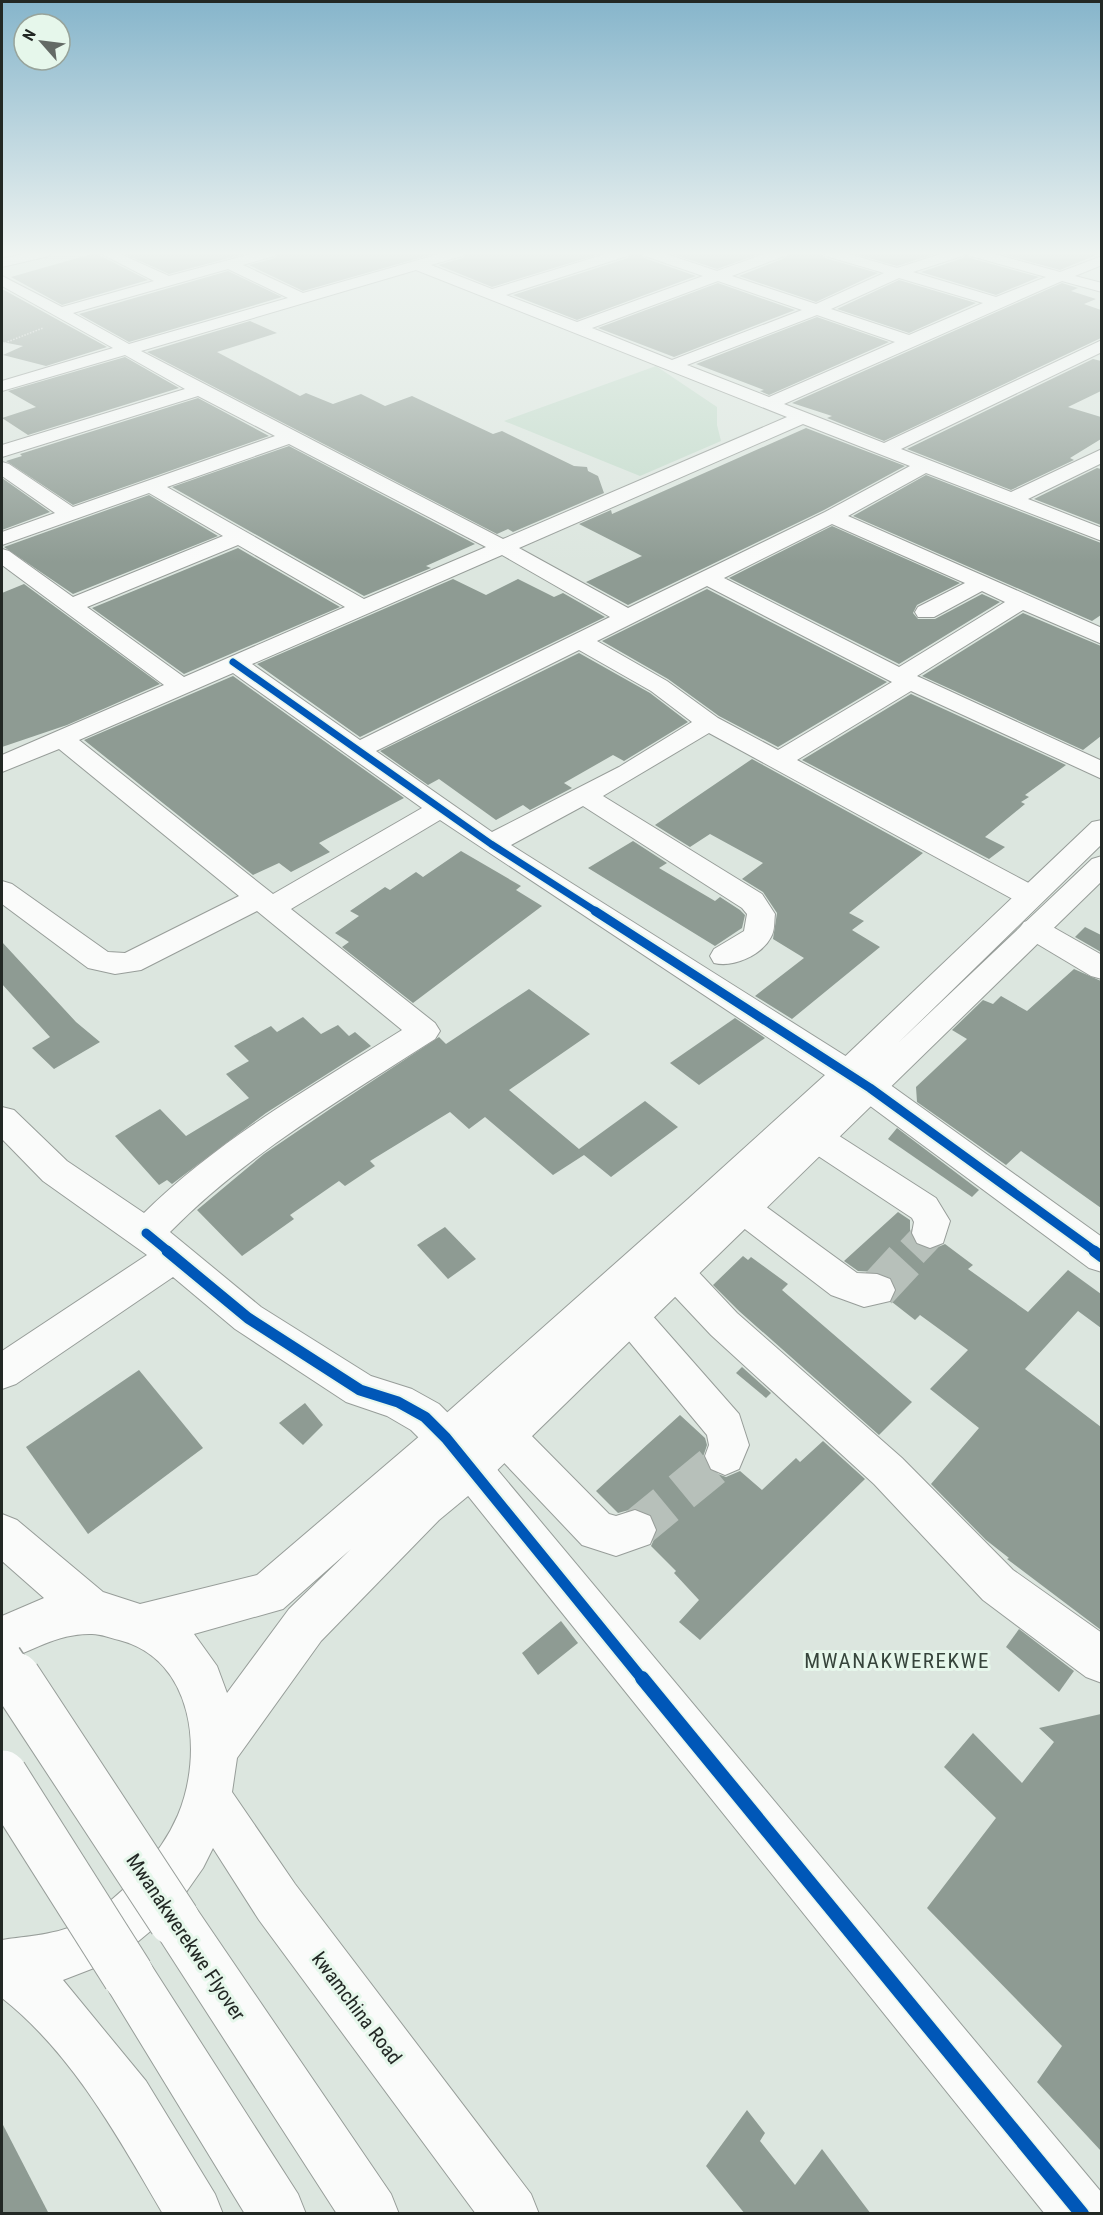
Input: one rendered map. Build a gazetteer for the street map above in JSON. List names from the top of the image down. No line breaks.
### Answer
{"streets":{"street":["Mwanakwerekwe Flyover","kwamchina Road"]},"districts":["MWANAKWEREKWE"],"north":"top left"}
